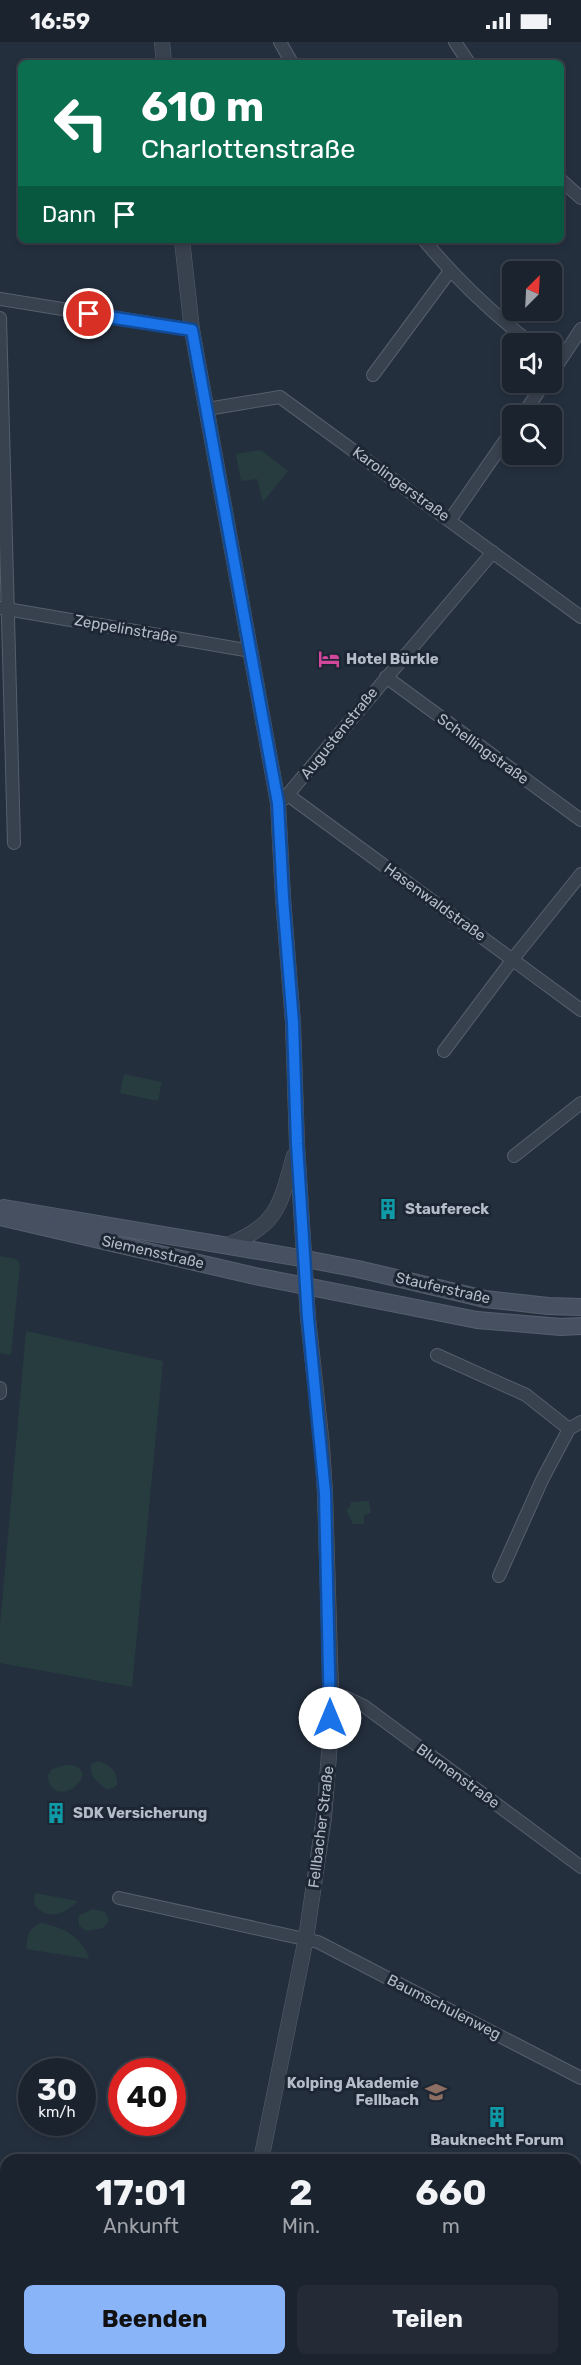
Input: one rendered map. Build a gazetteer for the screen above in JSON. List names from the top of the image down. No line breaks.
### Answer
{"streets":{"main road":["Siemensstraße","Stauferstraße"],"street":["Karolingerstraße","Zeppelinstraße","Augustenstraße","Schellingstraße","Hasenwaldstraße","Blumenstraße","Fellbacher Straße","Baumschulenweg"]},"crossings":[["Karolingerstraße","Augustenstraße"],["Karolingerstraße","Fellbacher Straße"],["Zeppelinstraße","Fellbacher Straße"],["Augustenstraße","Schellingstraße"],["Augustenstraße","Hasenwaldstraße"],["Augustenstraße","Fellbacher Straße"],["Hasenwaldstraße","Fellbacher Straße"],["Siemensstraße","Stauferstraße"],["Siemensstraße","Fellbacher Straße"],["Stauferstraße","Fellbacher Straße"],["Blumenstraße","Fellbacher Straße"],["Fellbacher Straße","Baumschulenweg"]],"places":{"hotel":["Hotel Bürkle"],"building":["Staufereck","SDK Versicherung","Bauknecht Forum"],"school or university":["Kolping Akademie Fellbach"]},"north":"top right","page":{"status":"16:59","turn":["610 m","Charlottenstraße"],"then":"Dann","speed":"30 km/h","limit":"40","eta":["17:01","Ankunft","2","Min.","660","m"],"buttons":["Beenden","Teilen"]}}
